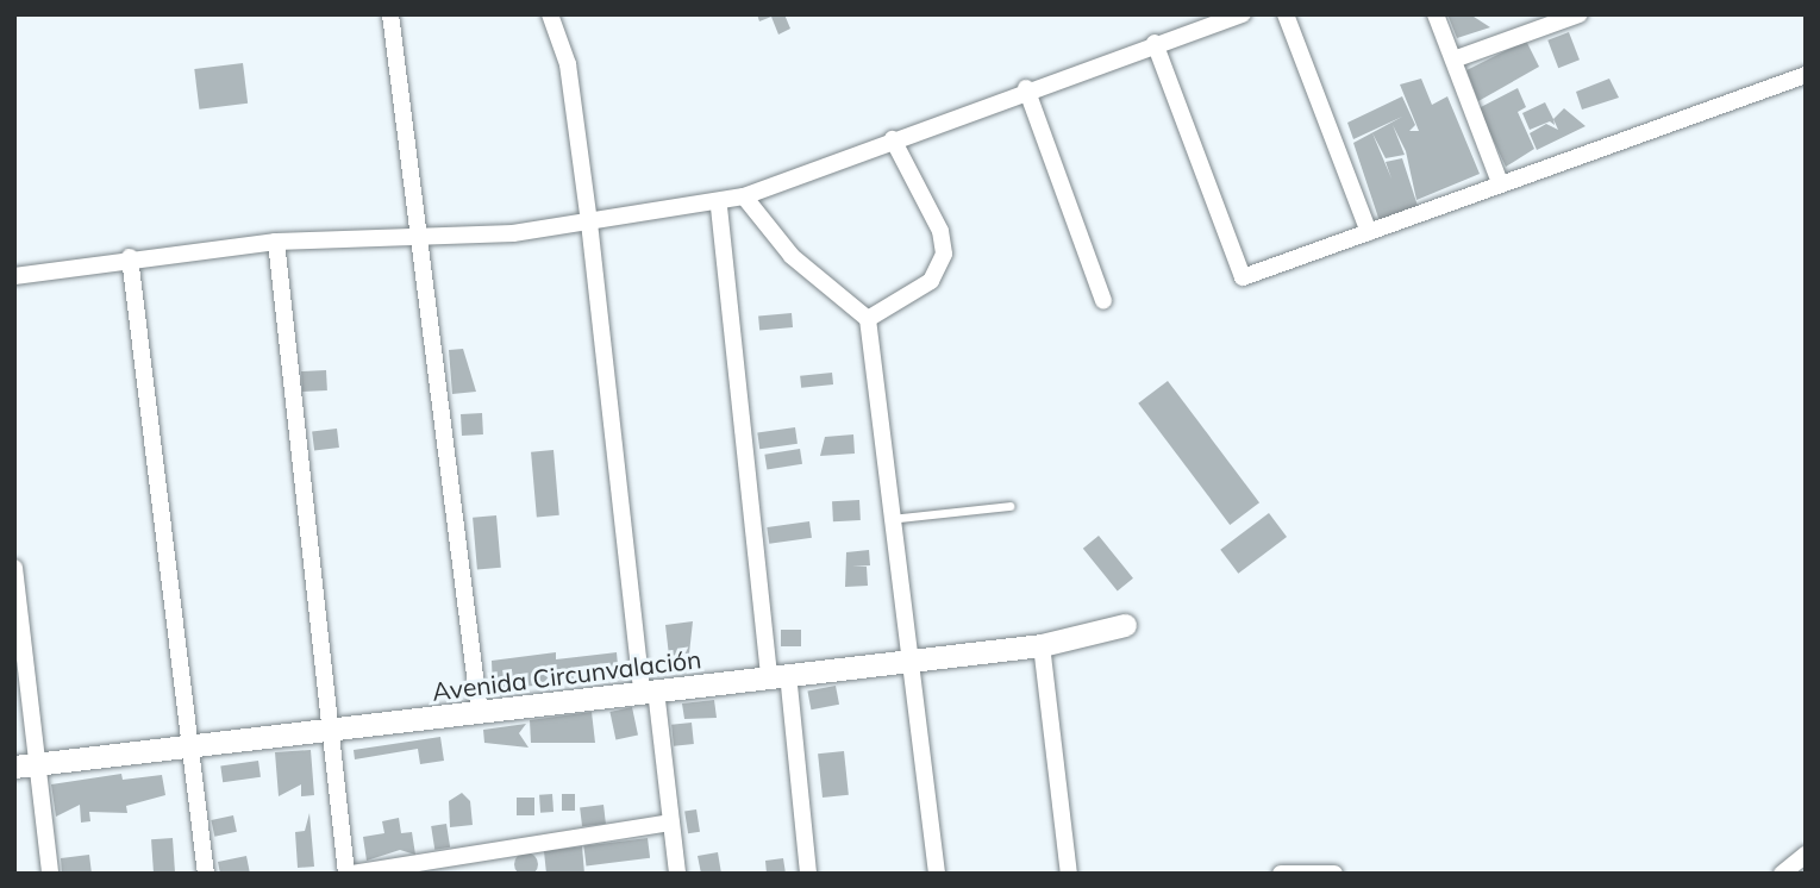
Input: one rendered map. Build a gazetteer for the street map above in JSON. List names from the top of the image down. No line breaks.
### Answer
{"streets":{"street":["Avenida Circunvalación"]}}
